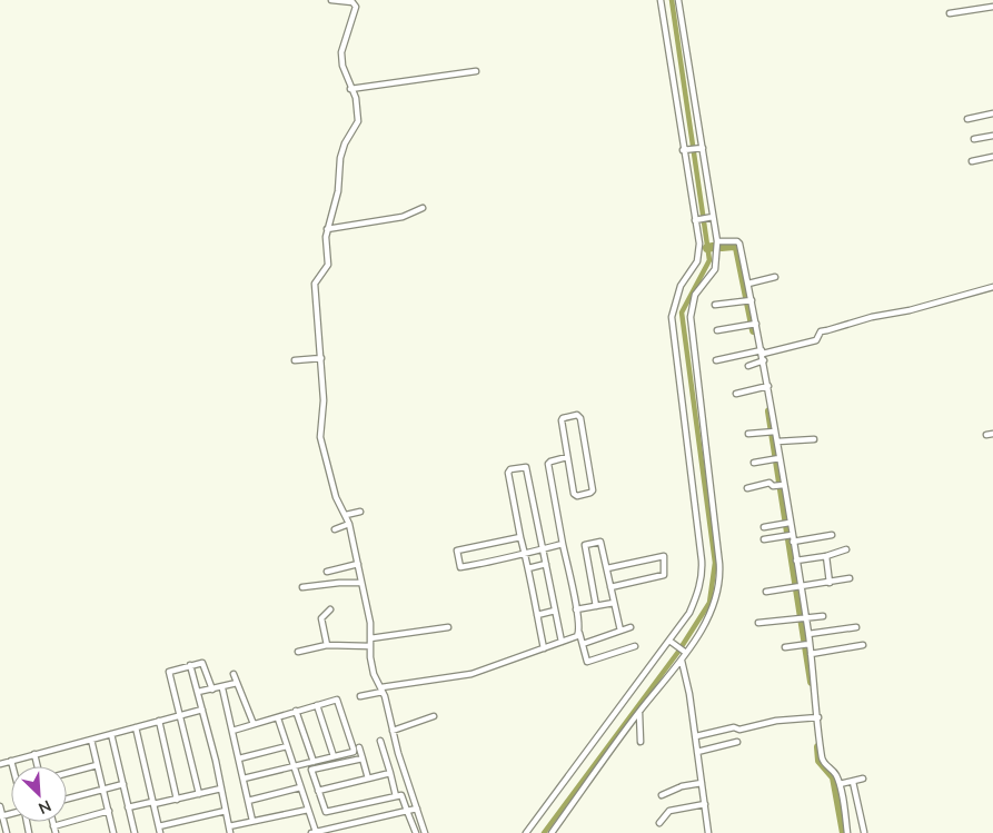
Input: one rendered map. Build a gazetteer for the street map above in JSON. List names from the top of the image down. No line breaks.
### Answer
{"north":"bottom right"}
